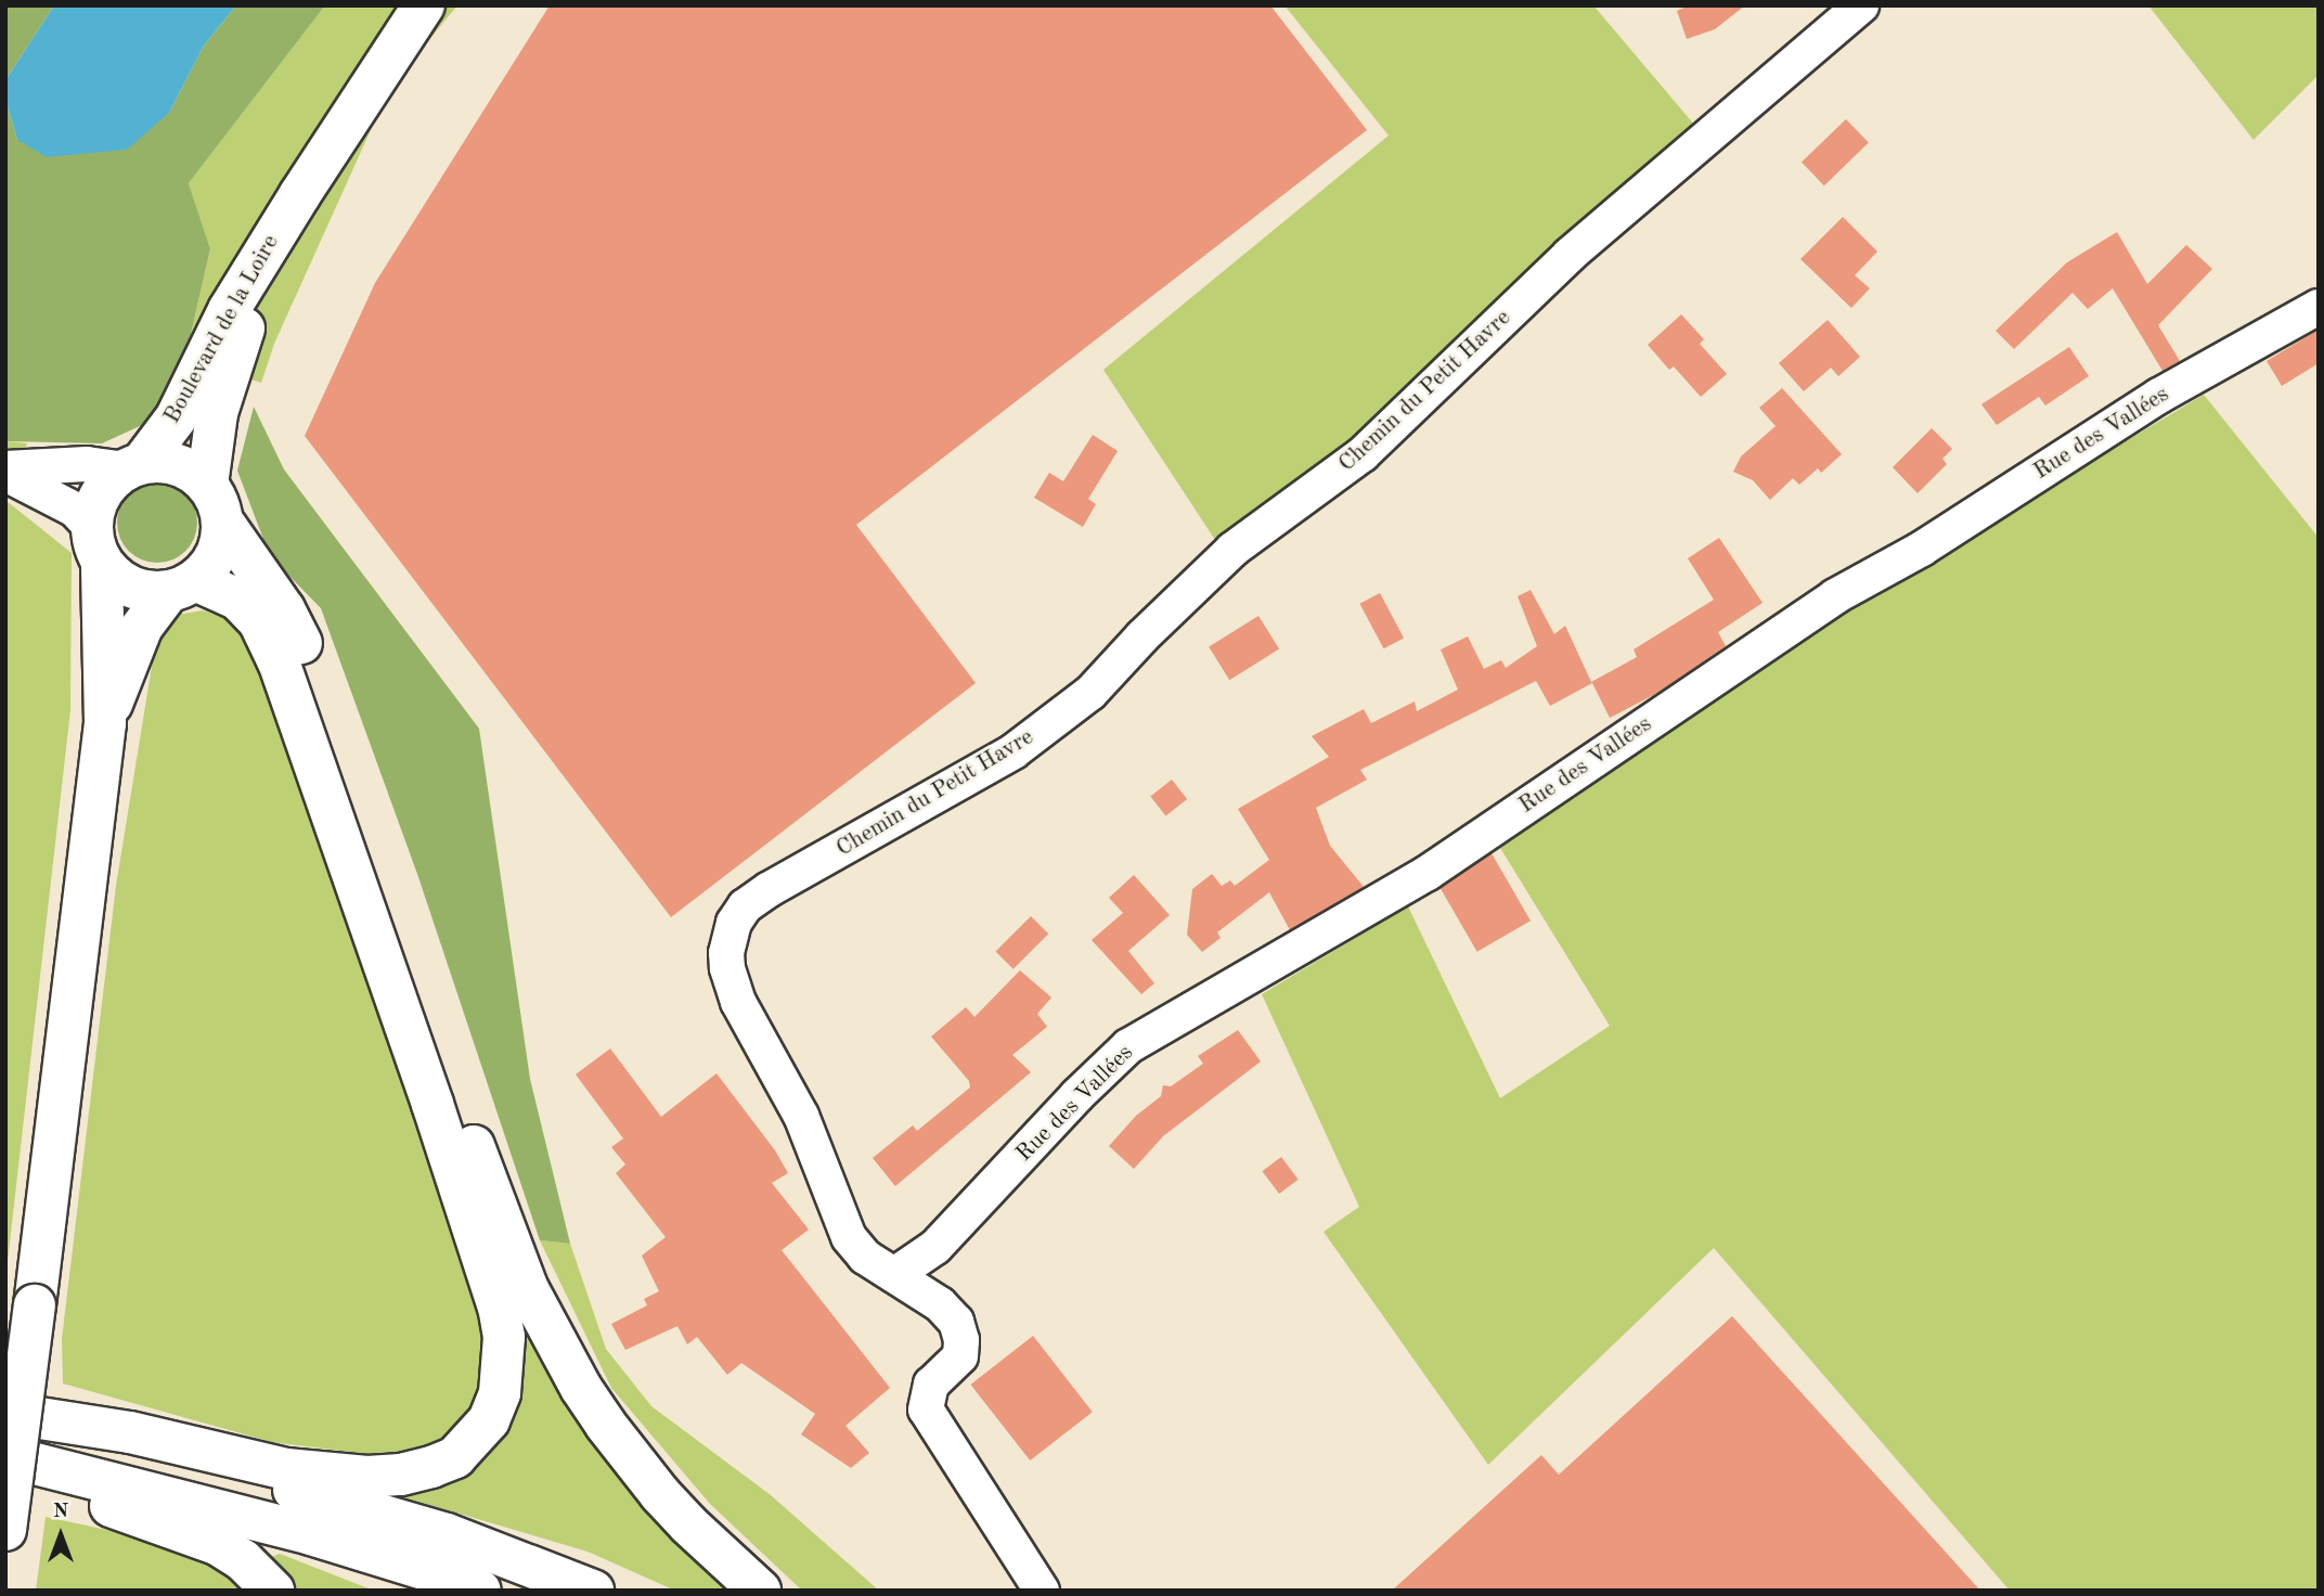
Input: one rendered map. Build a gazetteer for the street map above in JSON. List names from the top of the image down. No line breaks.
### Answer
{"streets":{"main road":["Boulevard de la Loire"],"street":["Chemin du Petit Havre","Rue des Vallées"]},"crossings":[["Chemin du Petit Havre","Rue des Vallées"]],"north":"top"}
